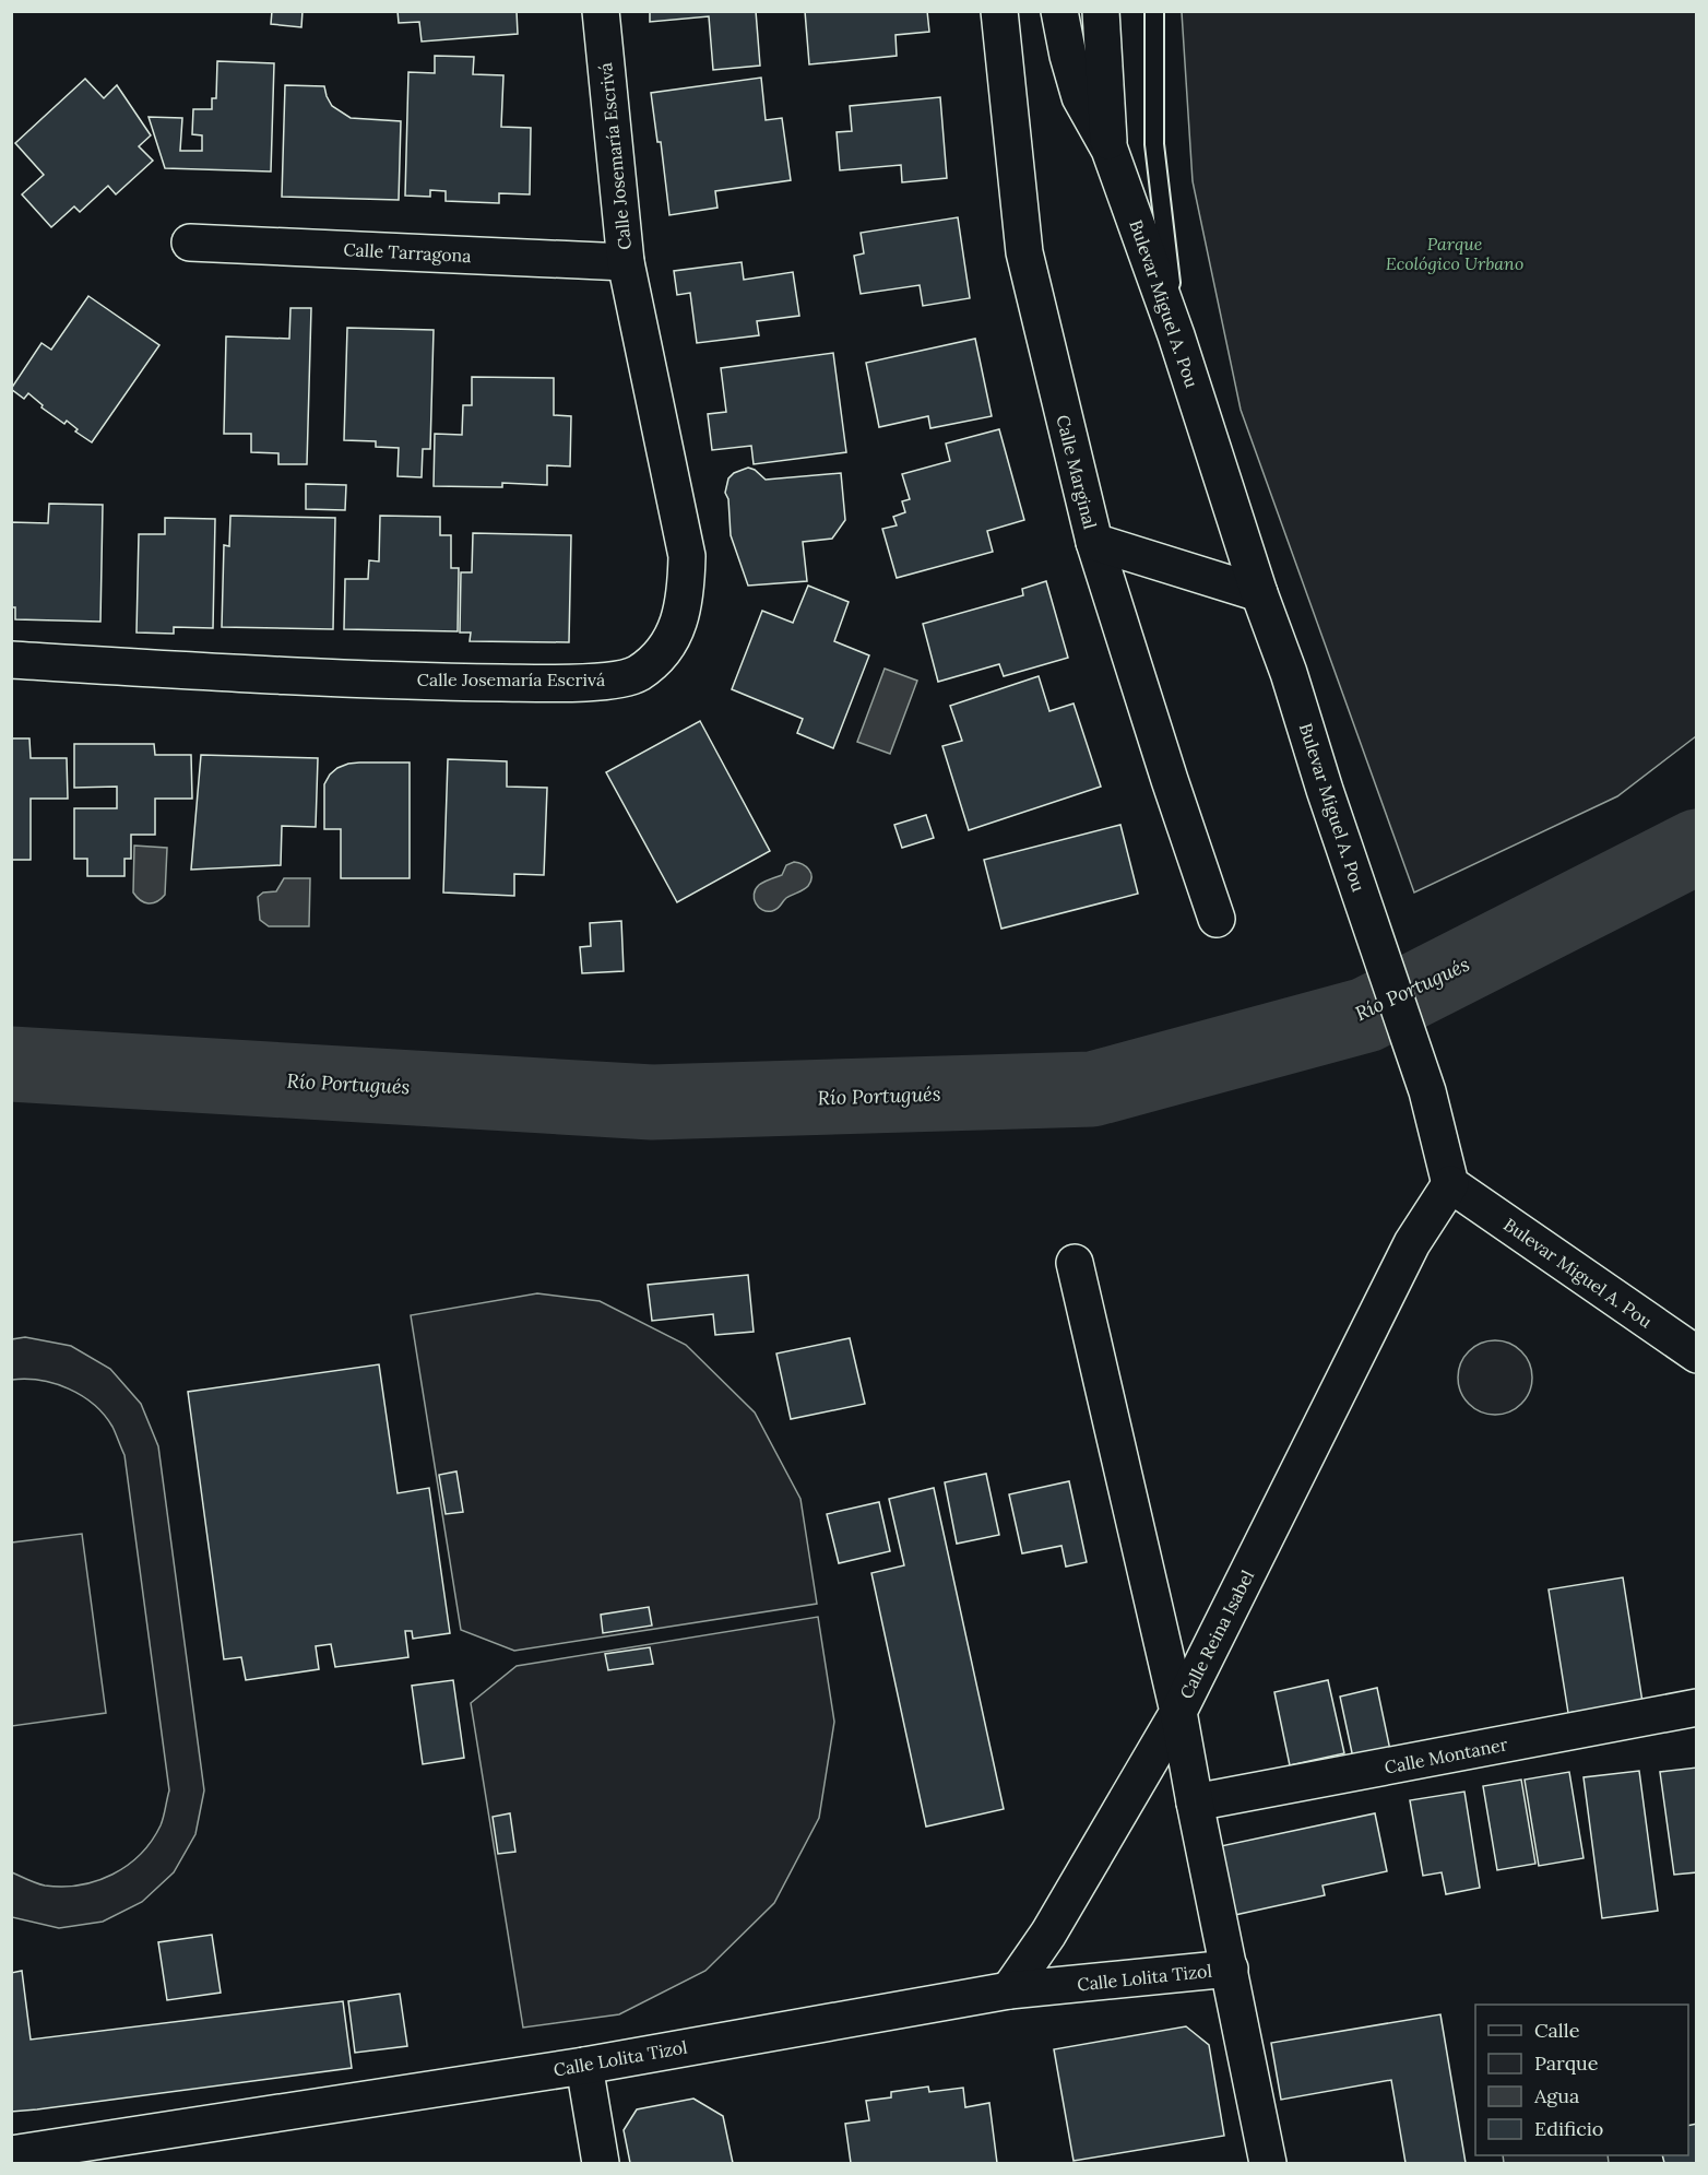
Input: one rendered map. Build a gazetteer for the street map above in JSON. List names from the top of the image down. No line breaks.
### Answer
{"streets":{"street":["Calle Josemaría Escrivá","Calle Tarragona","Bulevar Miguel A. Pou","Calle Marginal","Calle Reina Isabel","Calle Montaner","Calle Lolita Tizol"]},"crossings":[["Calle Josemaría Escrivá","Calle Tarragona"],["Bulevar Miguel A. Pou","Calle Reina Isabel"],["Calle Reina Isabel","Calle Montaner"],["Calle Reina Isabel","Calle Lolita Tizol"]],"water":["Río Portugués"],"parks":["Parque Ecológico Urbano"],"legend":["Calle","Parque","Agua","Edificio"]}
